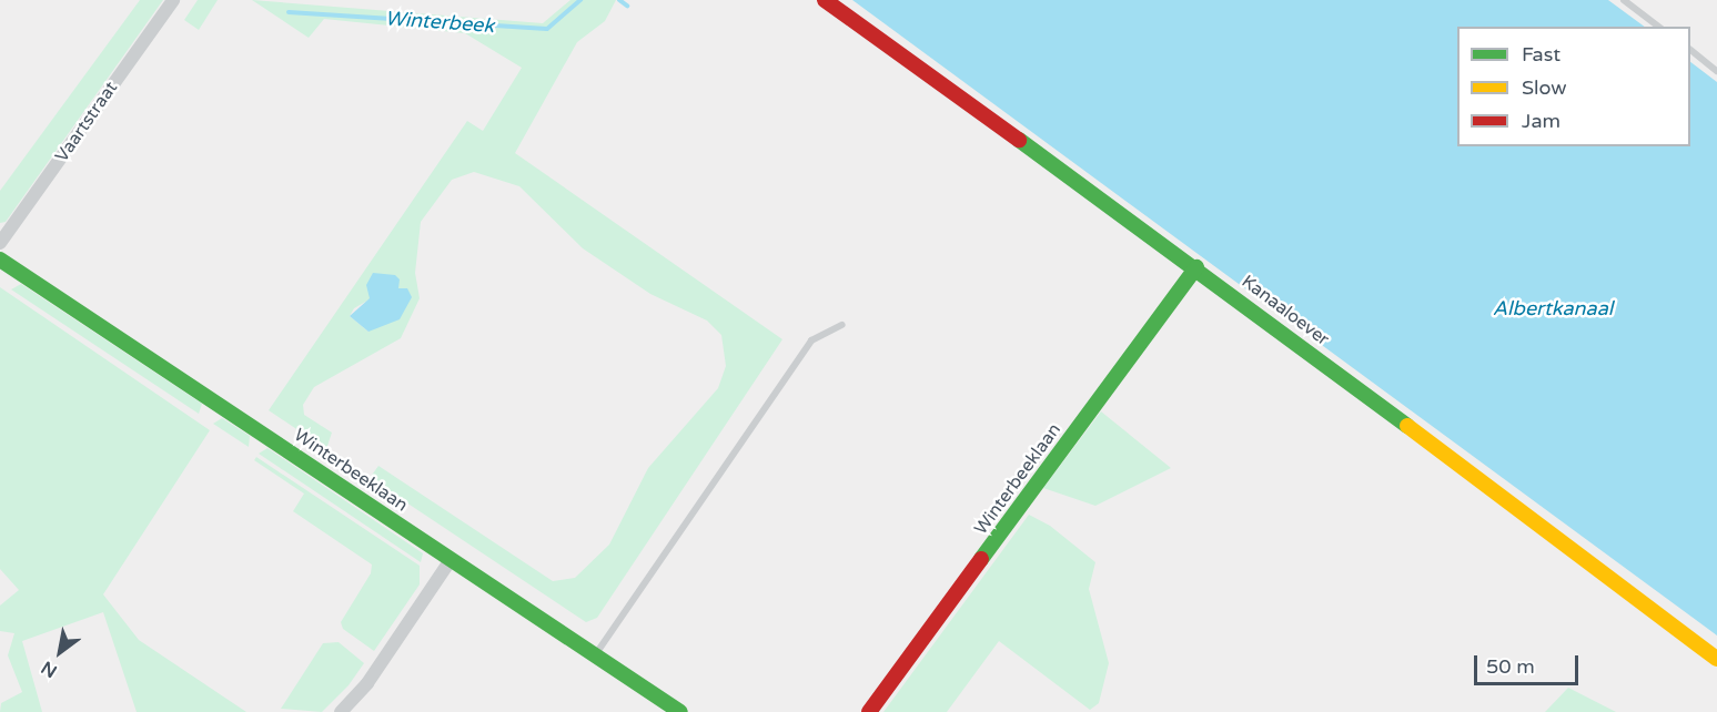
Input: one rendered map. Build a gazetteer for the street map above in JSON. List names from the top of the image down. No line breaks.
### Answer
{"streets":{"street":["Vaartstraat","Kanaaloever","Winterbeeklaan"]},"crossings":[["Kanaaloever","Winterbeeklaan"]],"water":["Winterbeek","Albertkanaal"],"legend":["Fast","Slow","Jam"],"scale_bar":"50 m","north":"bottom left"}
